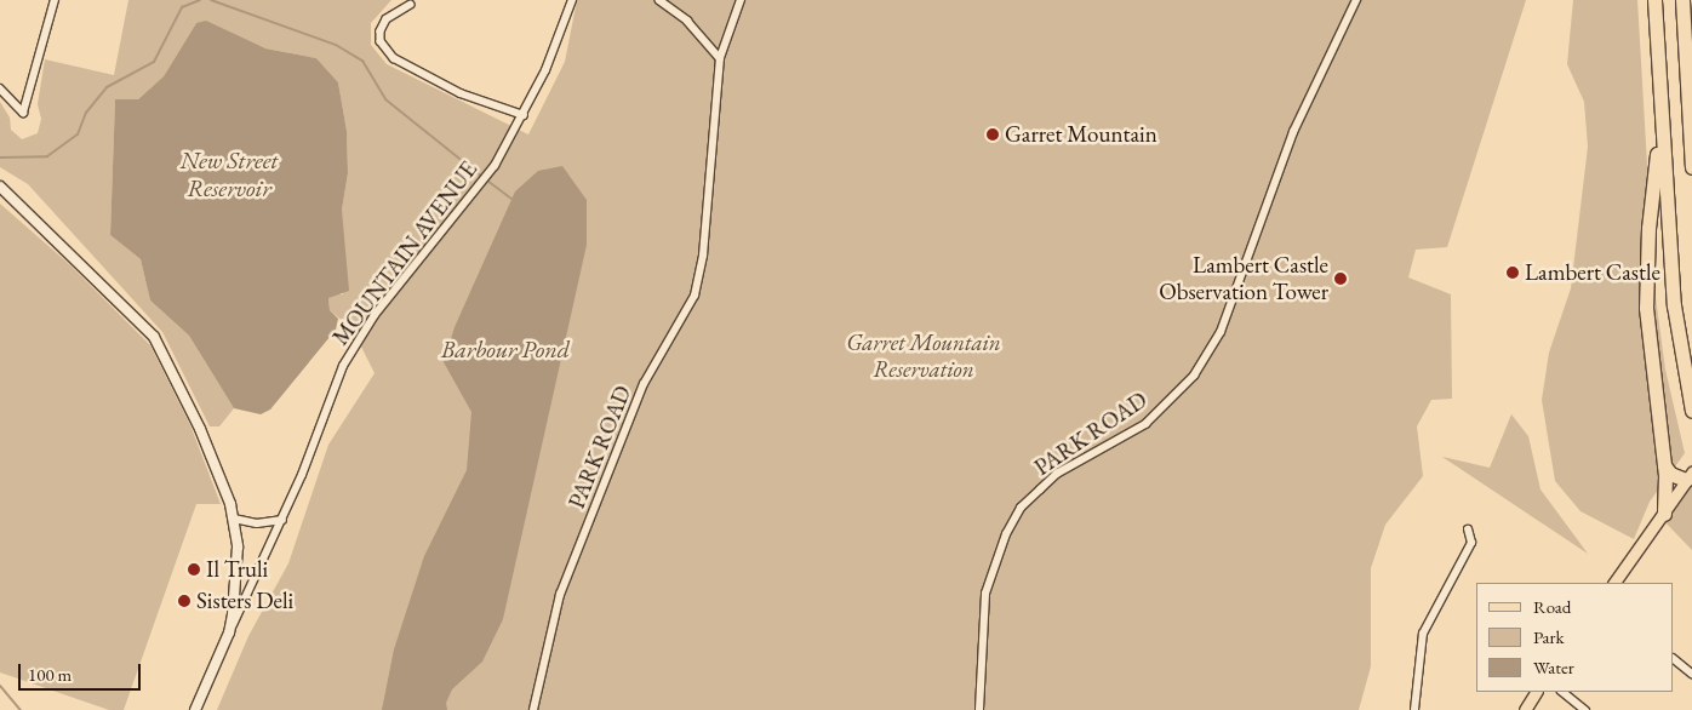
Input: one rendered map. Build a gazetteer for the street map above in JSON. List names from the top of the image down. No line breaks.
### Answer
{"streets":{"street":["MOUNTAIN AVENUE","PARK ROAD"]},"water":["New Street Reservoir","Barbour Pond"],"parks":["Garret Mountain Reservation"],"places":["Garret Mountain","Lambert Castle","Lambert Castle Observation Tower","Il Truli","Sisters Deli"],"legend":["Road","Park","Water"],"scale_bar":"100 m"}
